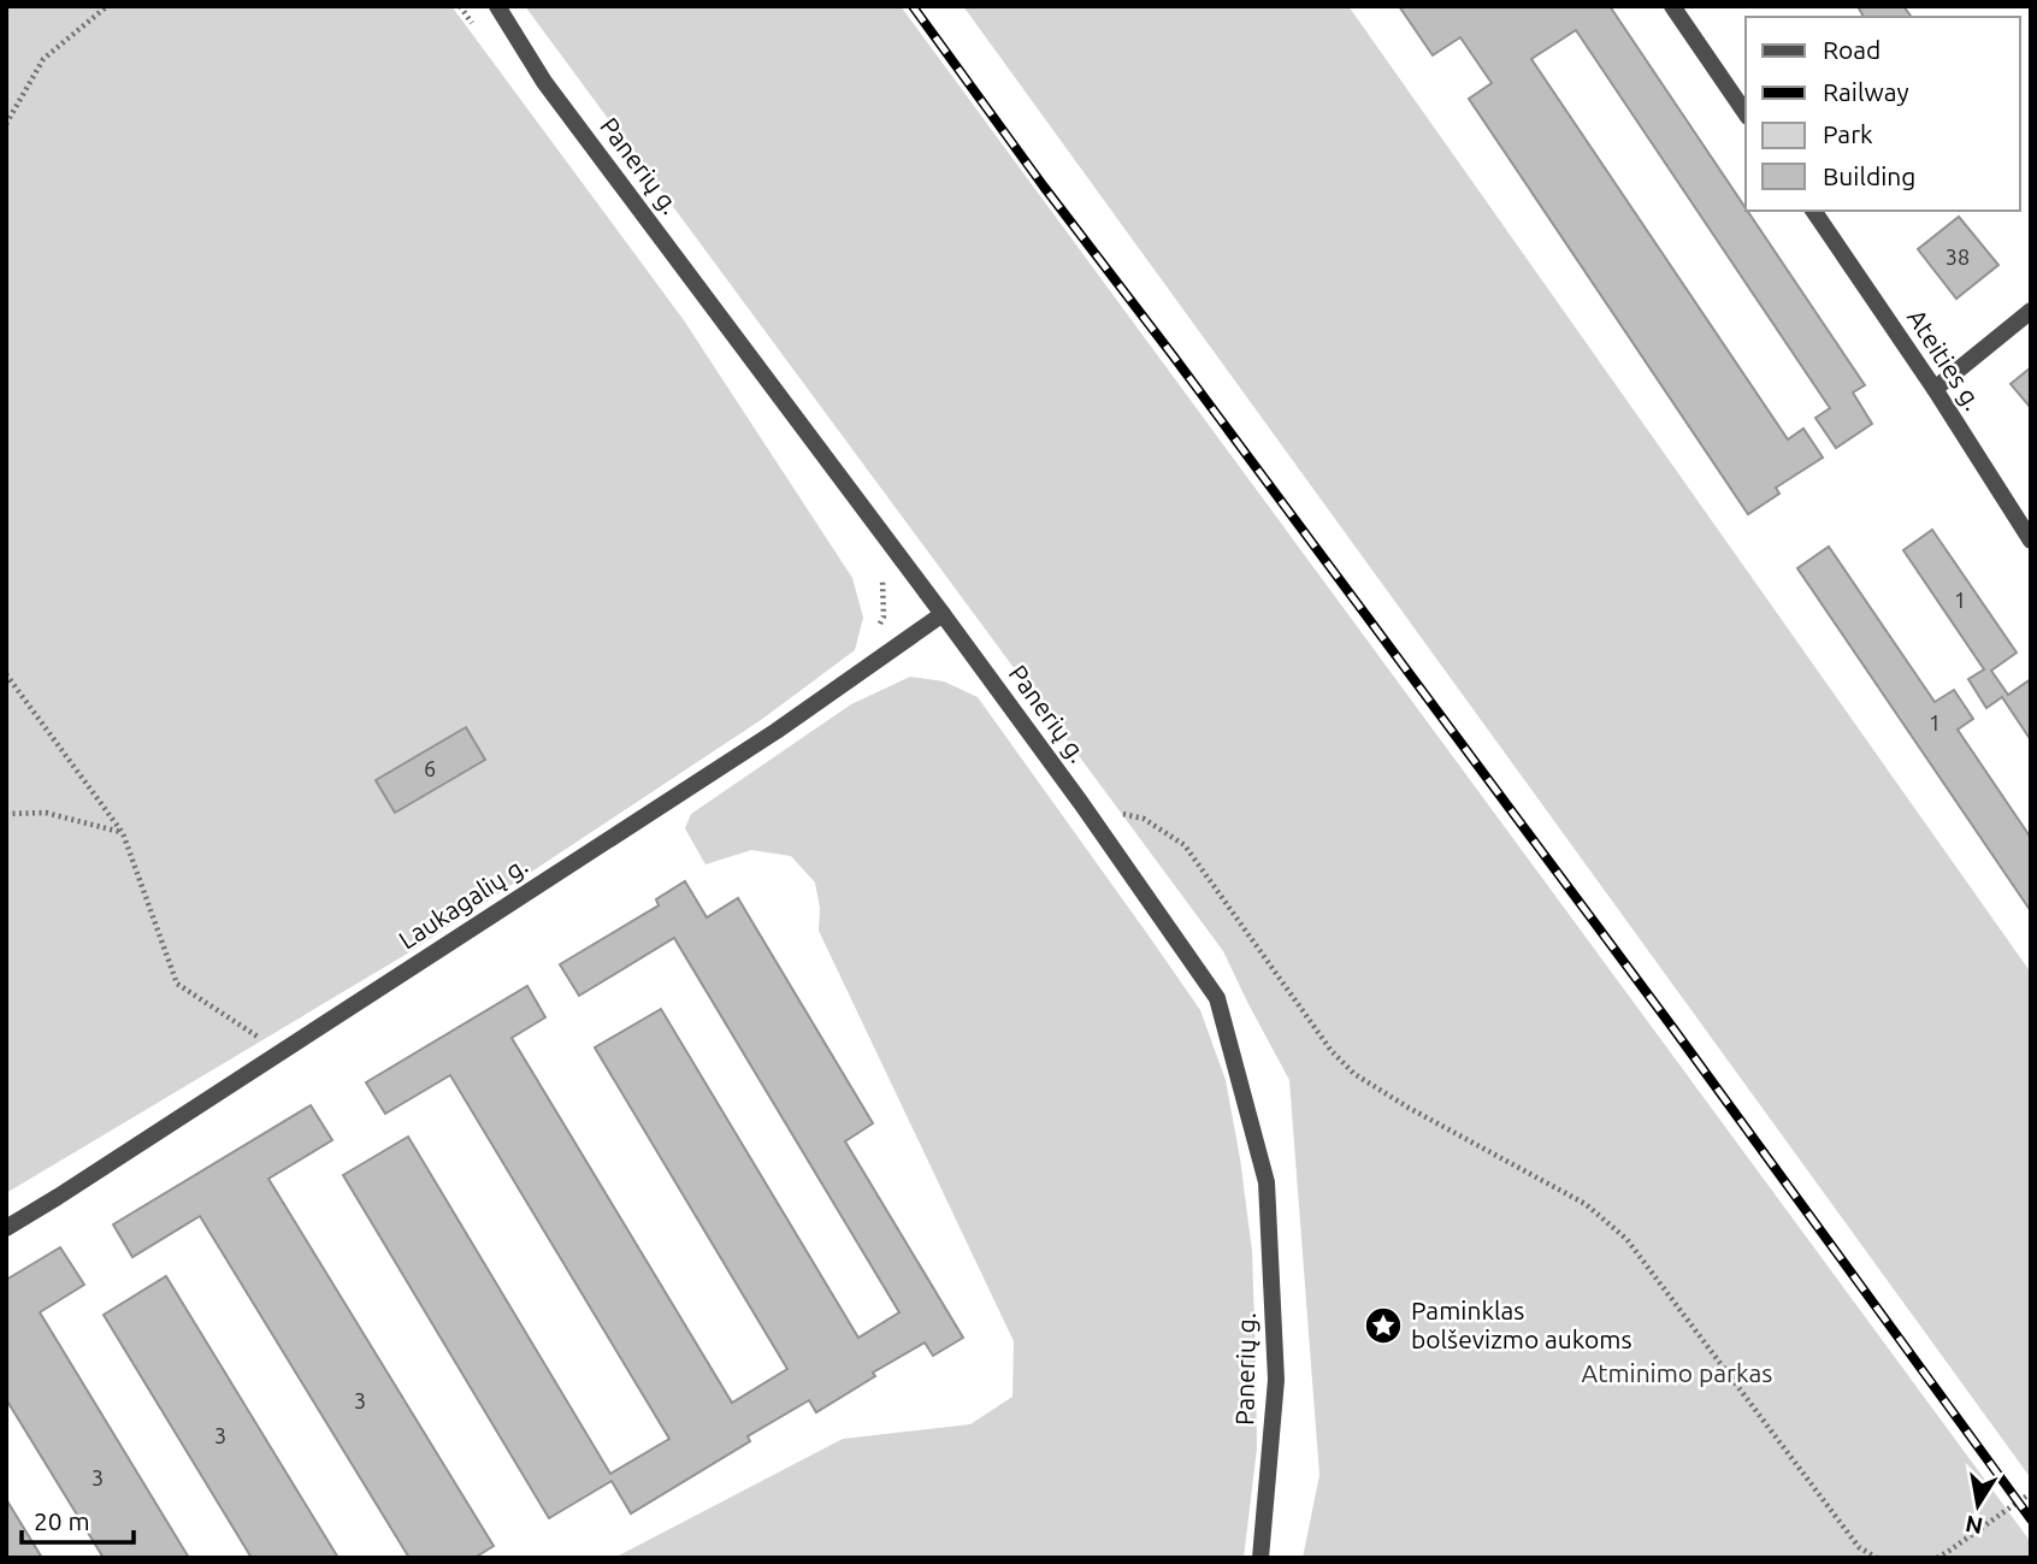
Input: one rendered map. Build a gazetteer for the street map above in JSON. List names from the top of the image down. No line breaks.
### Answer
{"streets":{"street":["Panerių g.","Ateities g.","Laukagalių g."]},"crossings":[["Panerių g.","Laukagalių g."]],"parks":["Atminimo parkas"],"places":{"place":["Paminklas bolševizmo aukoms"]},"house_numbers":["38","1","1","6","3","3","3"],"legend":["Road","Railway","Park","Building"],"scale_bar":"20 m","north":"bottom"}
